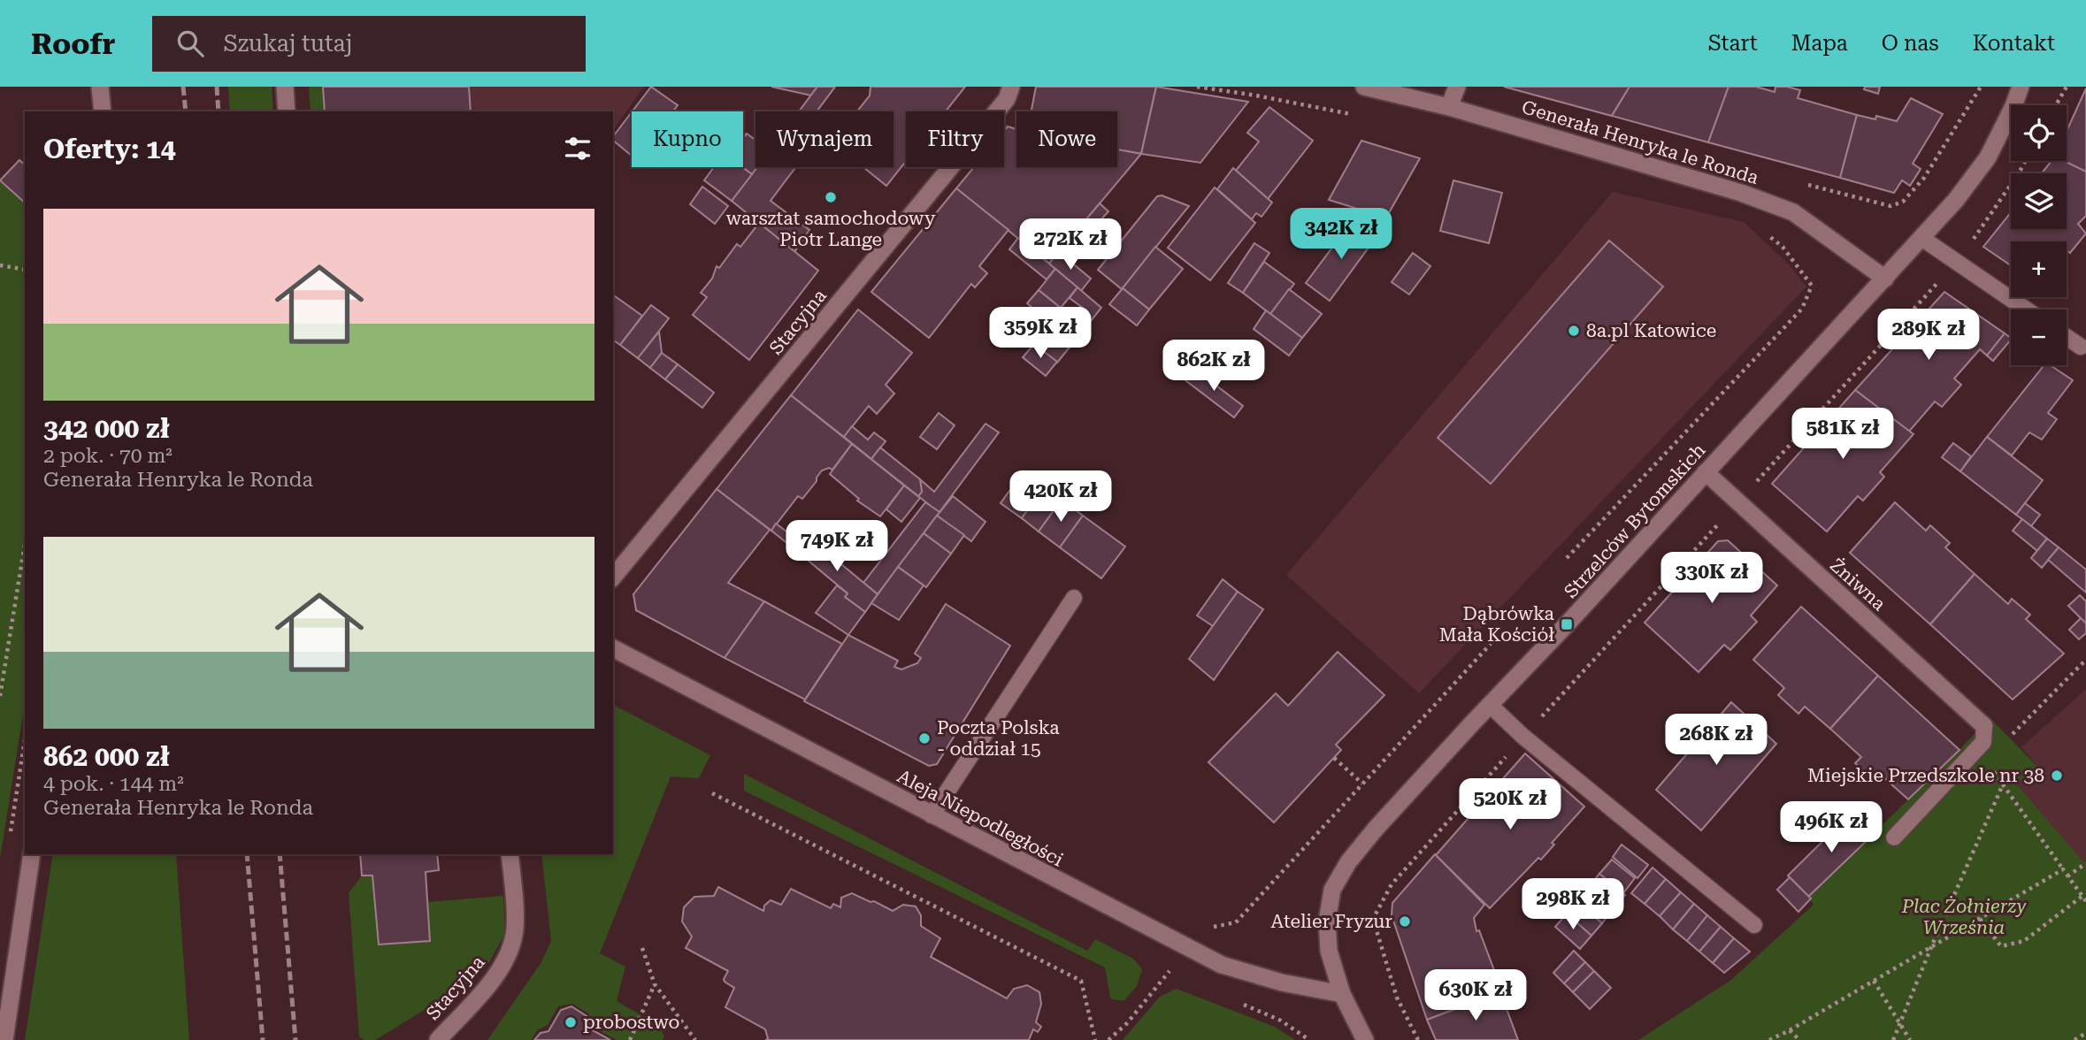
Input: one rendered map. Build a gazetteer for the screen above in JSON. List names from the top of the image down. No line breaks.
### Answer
{"streets":{"street":["Generała Henryka le Ronda","Stacyjna","Strzelców Bytomskich","Żniwna","Aleja Niepodległości"]},"crossings":[["Generała Henryka le Ronda","Strzelców Bytomskich"],["Strzelców Bytomskich","Żniwna"],["Strzelców Bytomskich","Aleja Niepodległości"]],"parks":["Plac Żołnierzy Września"],"places":{"other":["warsztat samochodowy Piotr Lange","8a.pl Katowice","Poczta Polska - oddział 15","Miejskie Przedszkole nr 38","Atelier Fryzur","probostwo"],"transit":["Dąbrówka Mała Kościół"]},"page":{"header":"Roofr","search":"Szukaj tutaj","nav":["Start","Mapa","O nas","Kontakt"],"map_buttons":["+","−"],"chip":["Kupno","Wynajem","Filtry","Nowe"],"heading":"Oferty: 14","list":[{"name":"342 000 zł","note":"2 pok. · 70 m² · Generała Henryka le Ronda"},{"name":"862 000 zł","note":"4 pok. · 144 m² · Generała Henryka le Ronda"}],"price":["342K zł","272K zł","359K zł","289K zł","862K zł","581K zł","420K zł","749K zł","330K zł","268K zł","520K zł","496K zł","298K zł","630K zł"]}}
